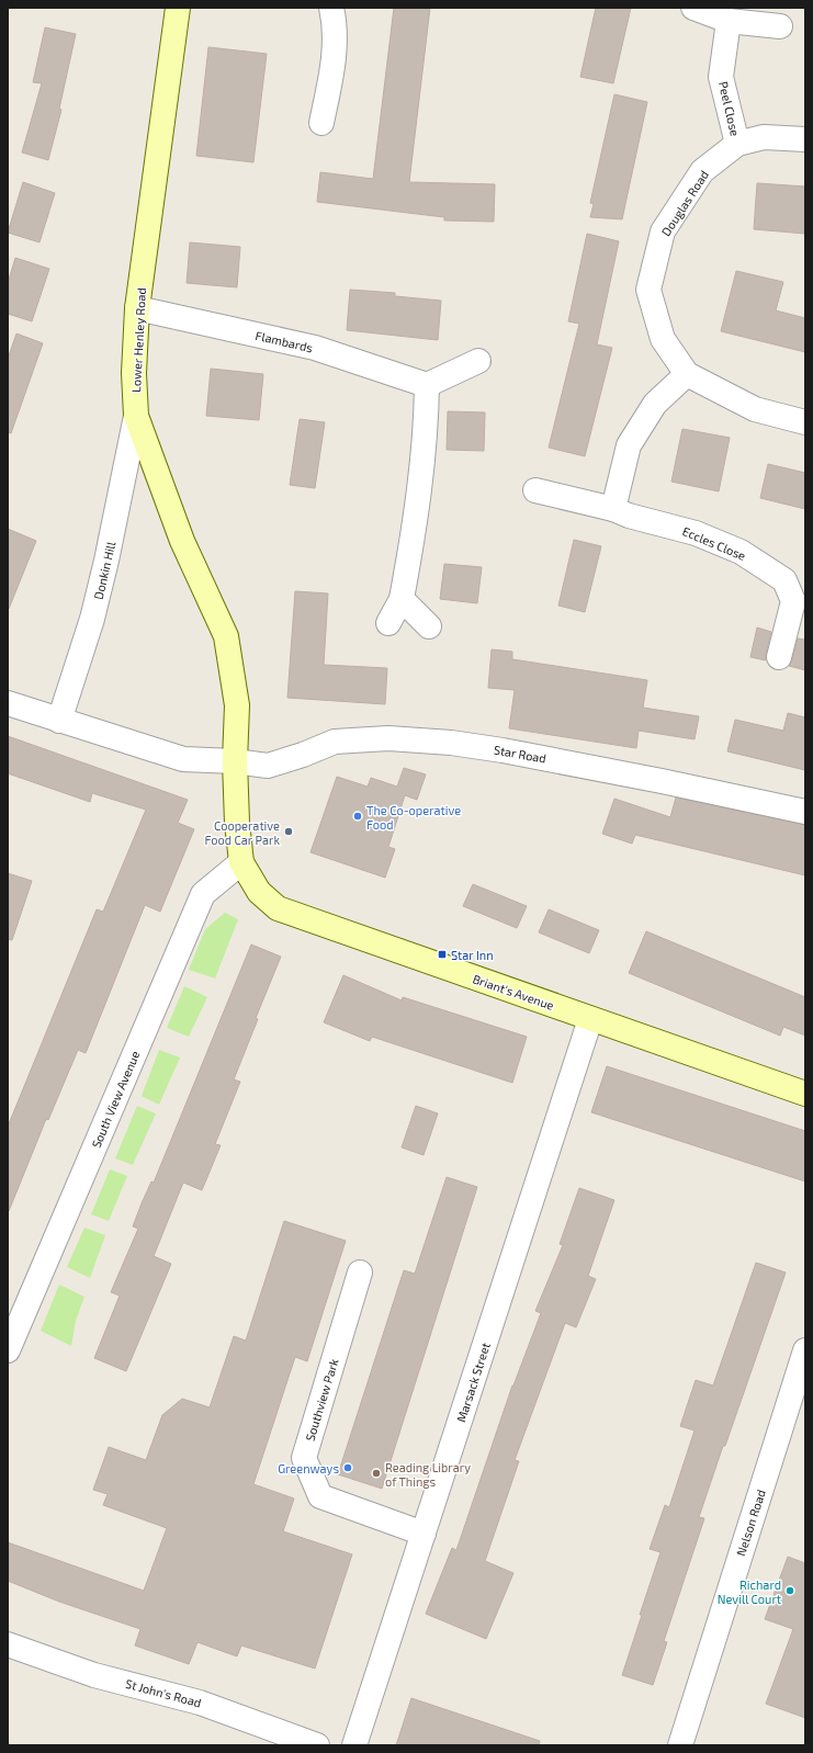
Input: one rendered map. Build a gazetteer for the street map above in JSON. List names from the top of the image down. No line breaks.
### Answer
{"streets":{"main road":["Lower Henley Road","Briant's Avenue"],"street":["Peel Close","Douglas Road","Flambards","Eccles Close","Donkin Hill","Star Road","South View Avenue","Marsack Street","Southview Park","Nelson Road","St John's Road"]},"crossings":[["Peel Close","Douglas Road"],["Lower Henley Road","Flambards"],["Lower Henley Road","Donkin Hill"],["Lower Henley Road","Star Road"],["Briant's Avenue","South View Avenue"],["Briant's Avenue","Marsack Street"],["Marsack Street","Southview Park"]],"places":{"other":["The Co-operative Food","Cooperative Food Car Park","Greenways","Reading Library of Things","Richard Nevill Court"],"transit":["Star Inn"]}}
